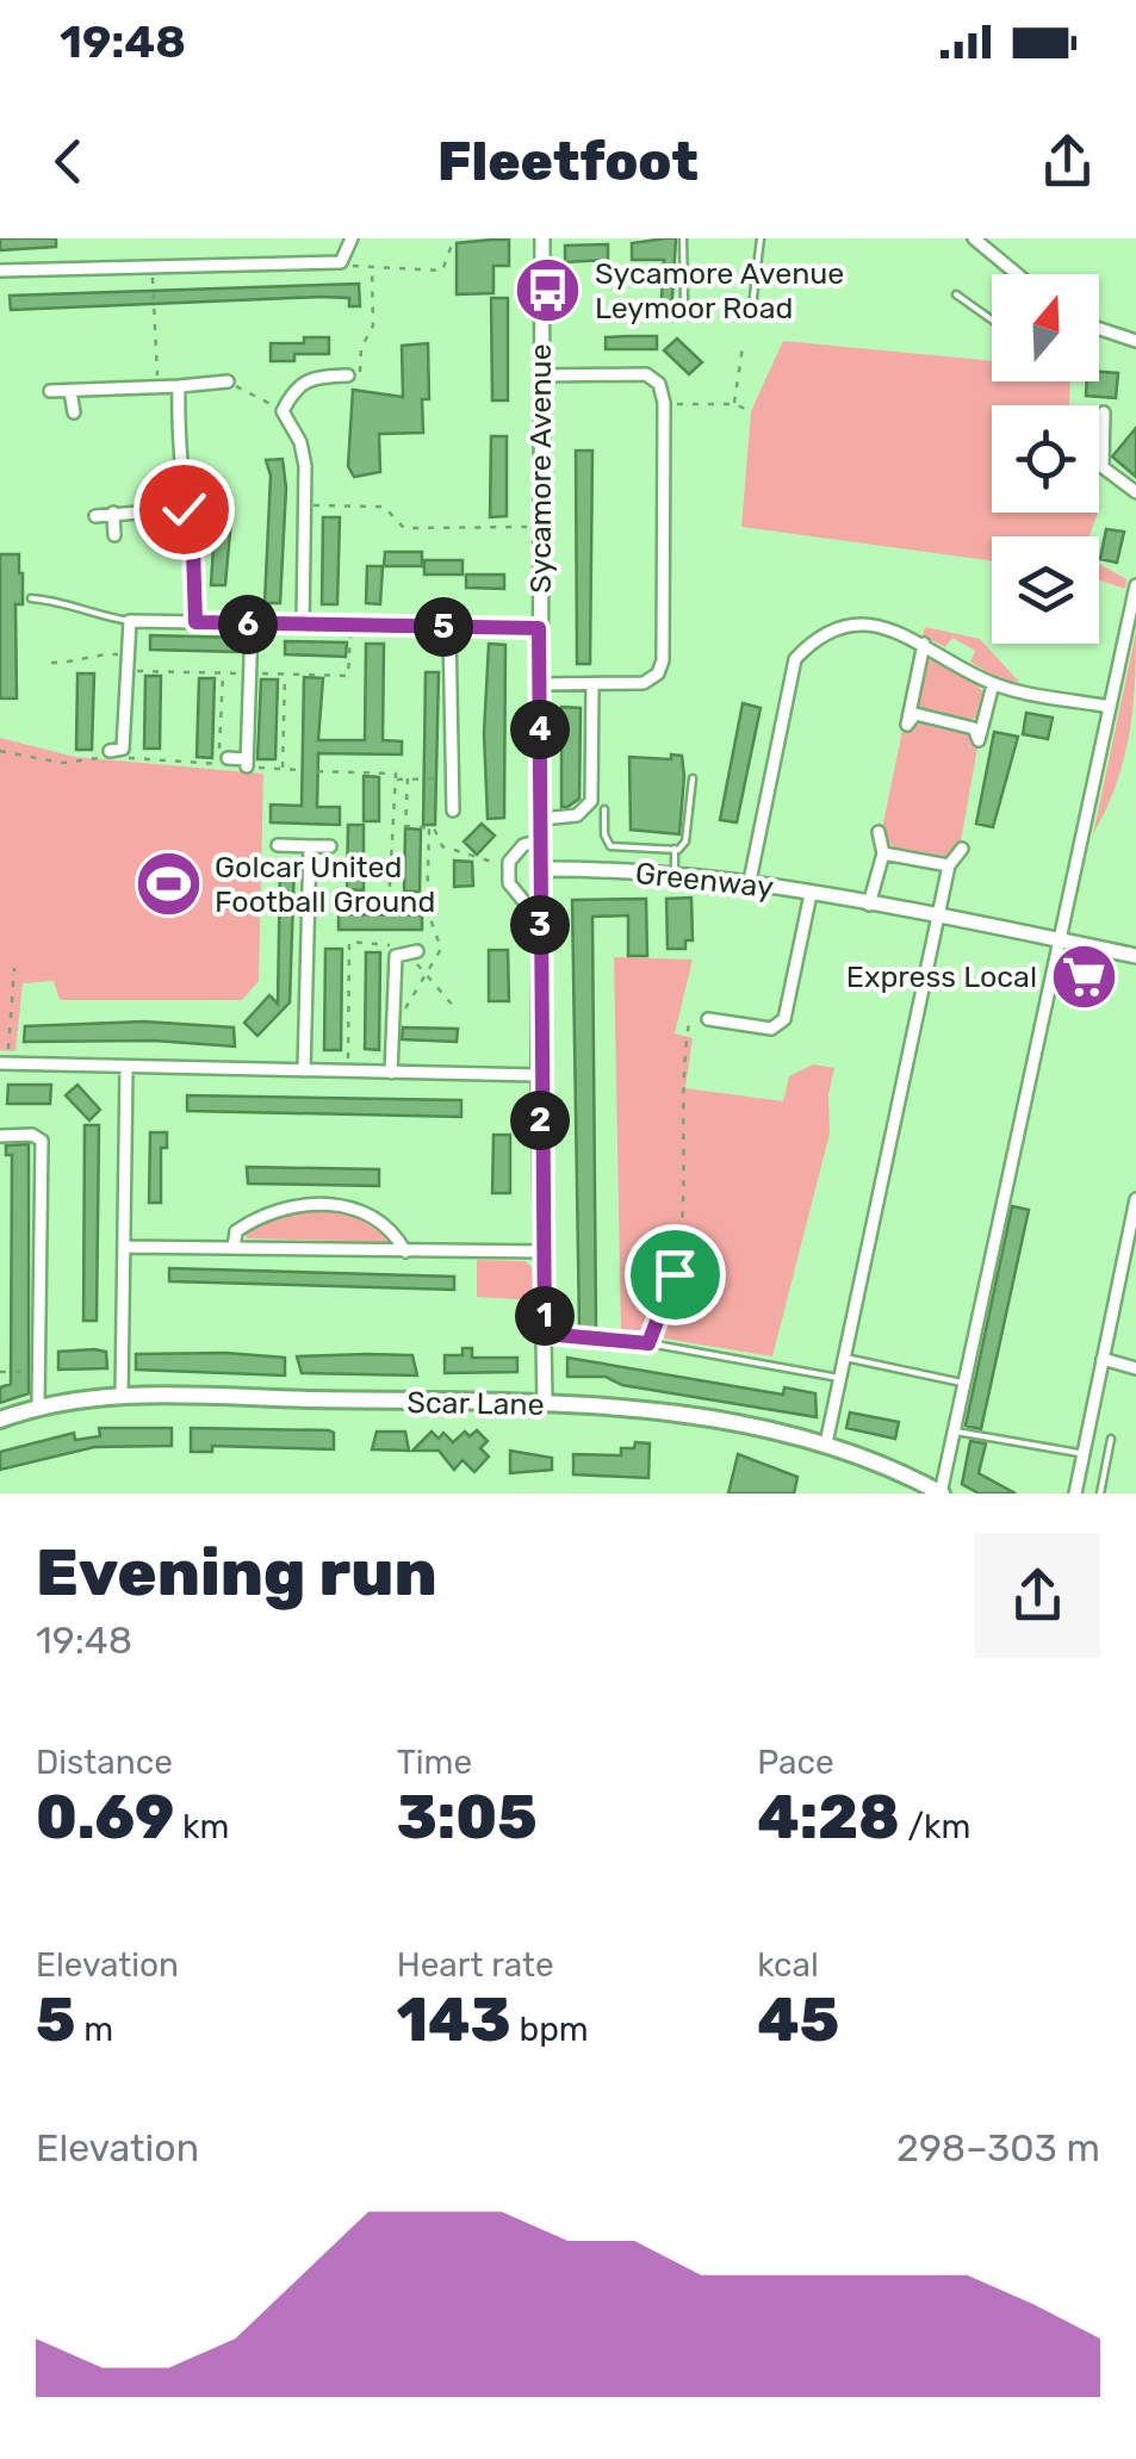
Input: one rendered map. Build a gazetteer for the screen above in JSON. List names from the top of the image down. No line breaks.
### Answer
{"streets":{"main road":["Scar Lane"],"street":["Sycamore Avenue","Greenway"]},"crossings":[["Sycamore Avenue","Greenway"],["Sycamore Avenue","Scar Lane"]],"places":{"bus stop":["Sycamore Avenue Leymoor Road"],"sports":["Golcar United Football Ground"],"supermarket":["Express Local"]},"north":"top","page":{"status":"19:48","header":"Fleetfoot","pins":["6","5","4","3","2","1"],"heading":["Evening run","19:48"],"stats":[["Distance","0.69 km"],["Time","3:05"],["Pace","4:28 /km"],["Elevation","5 m"],["Heart rate","143 bpm"],["kcal","45"]],"chart":["Elevation","298–303 m"]}}
